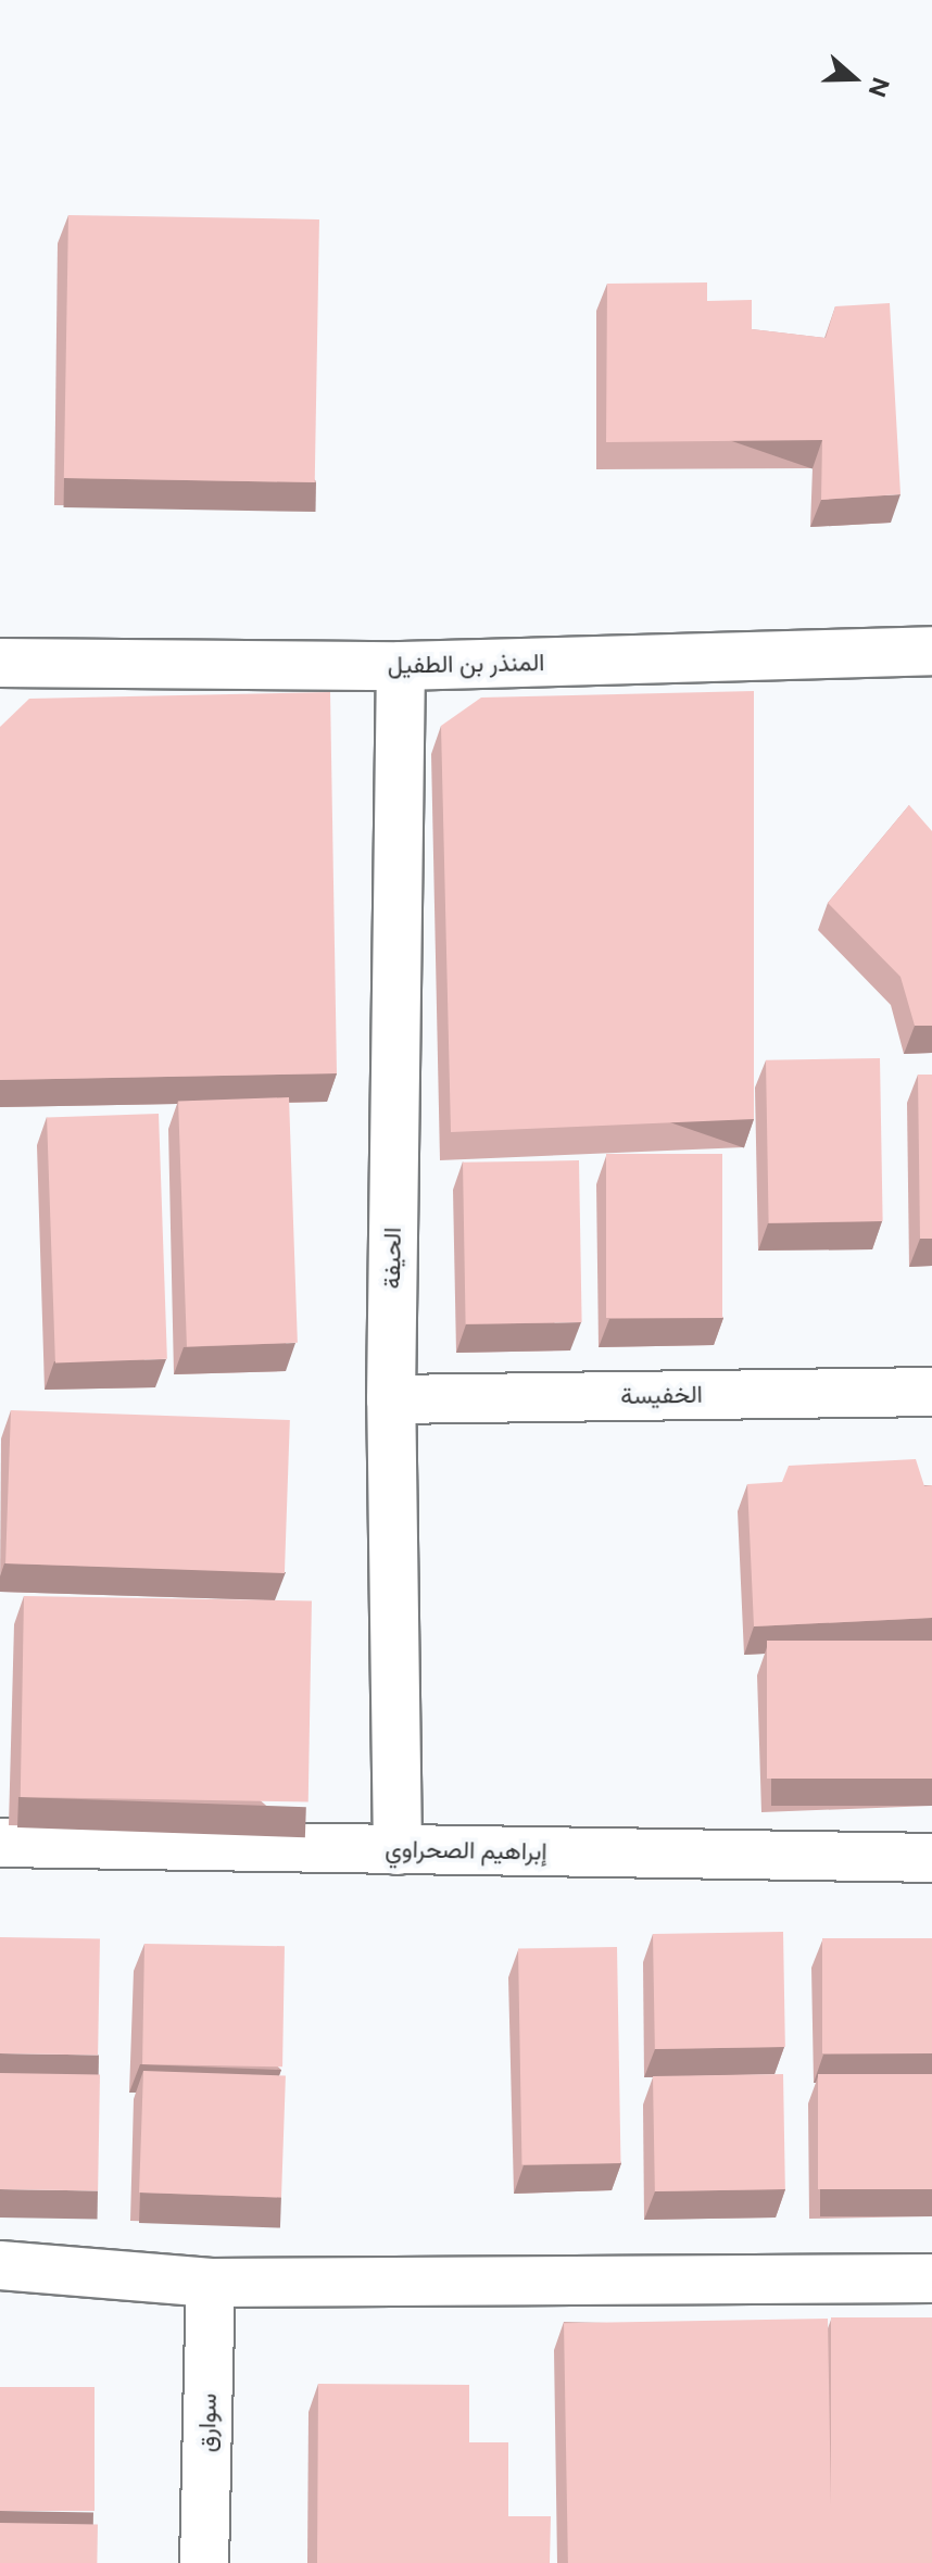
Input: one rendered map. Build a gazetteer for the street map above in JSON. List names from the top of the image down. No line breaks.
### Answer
{"streets":{"street":["المنذر بن الطفيل","الحيفة","الخفيسة","إبراهيم الصحراوي","سوارق"]},"crossings":[["المنذر بن الطفيل","الحيفة"],["الحيفة","الخفيسة"],["الحيفة","إبراهيم الصحراوي"]],"north":"right"}
